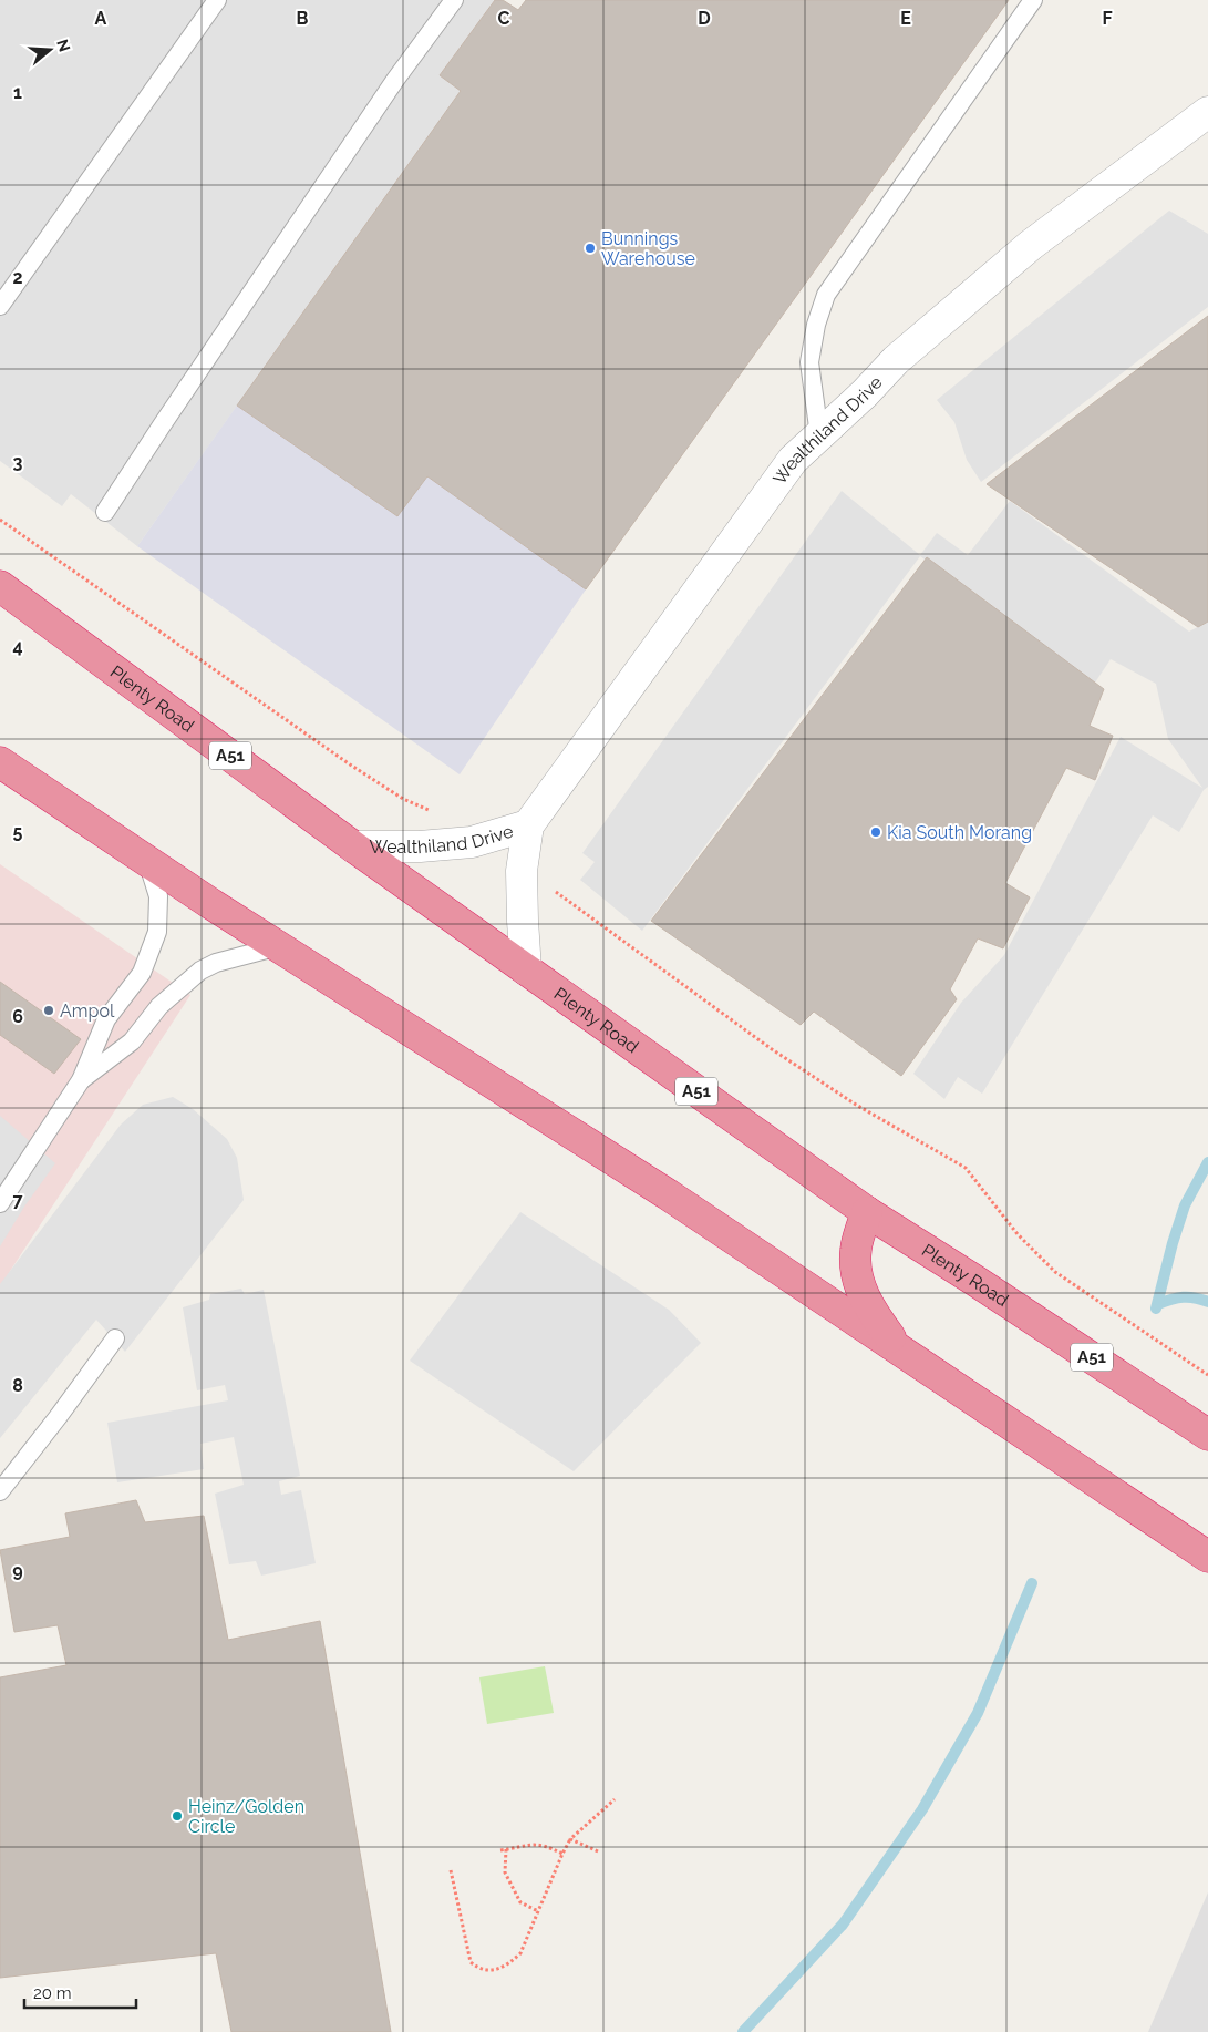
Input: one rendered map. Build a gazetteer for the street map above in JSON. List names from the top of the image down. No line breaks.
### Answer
{"streets":{"highway":["Plenty Road","A51"],"street":["Wealthiland Drive"]},"crossings":[["Wealthiland Drive","Plenty Road"]],"places":["Bunnings Warehouse","Kia South Morang","Ampol","Heinz/Golden Circle"],"scale_bar":"20 m","north":"right","grid":{"columns":["A","B","C","D","E","F"],"rows":["1","2","3","4","5","6","7","8","9"]}}
